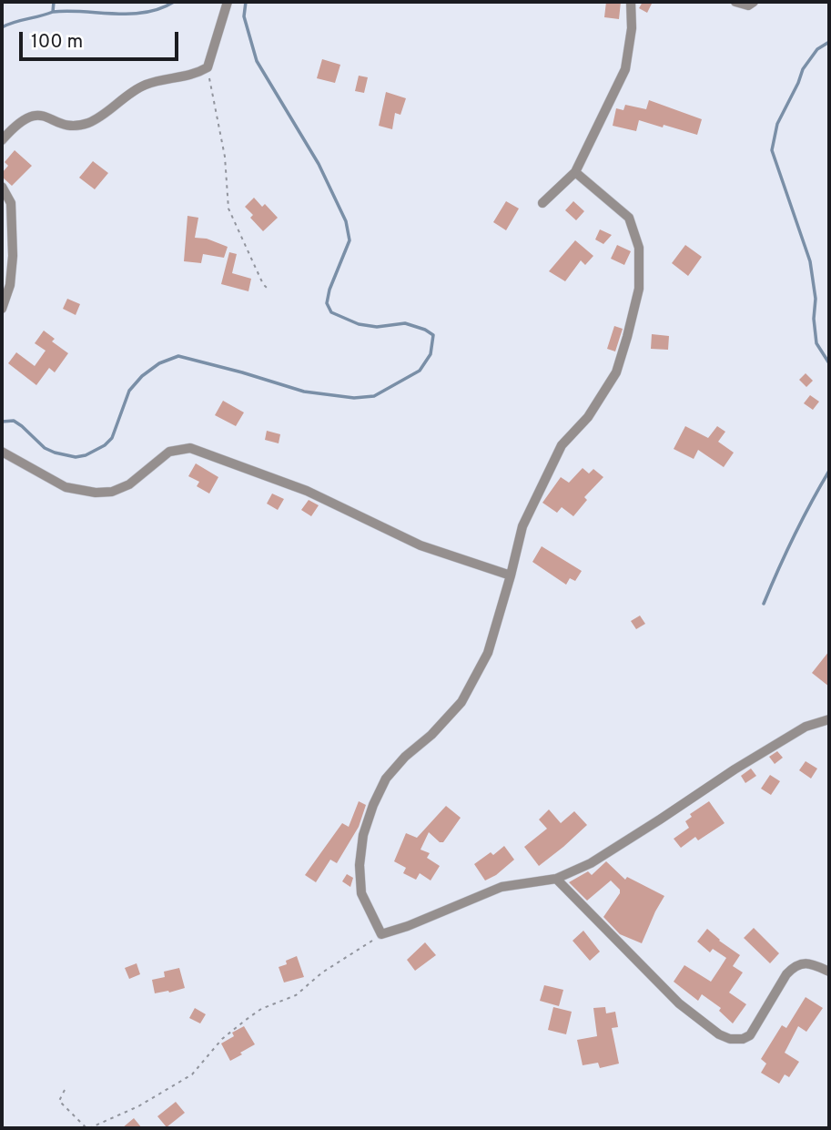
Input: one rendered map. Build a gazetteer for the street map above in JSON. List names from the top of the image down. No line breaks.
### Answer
{"scale_bar":"100 m"}
